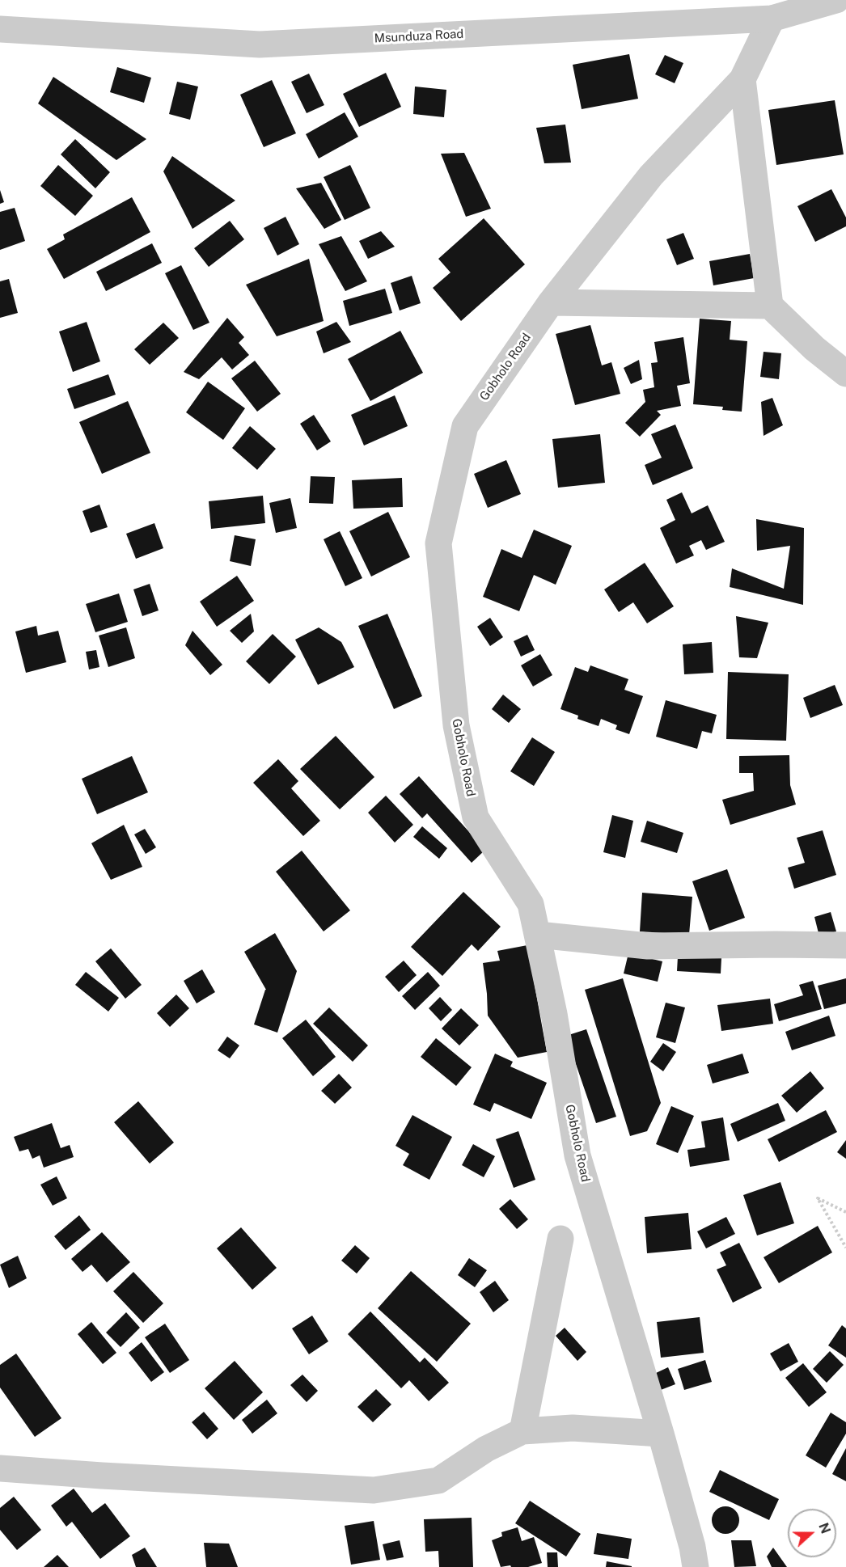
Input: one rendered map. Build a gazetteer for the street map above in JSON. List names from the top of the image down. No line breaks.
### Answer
{"streets":{"street":["Msunduza Road","Gobholo Road"]},"crossings":[["Msunduza Road","Gobholo Road"]],"north":"right"}
